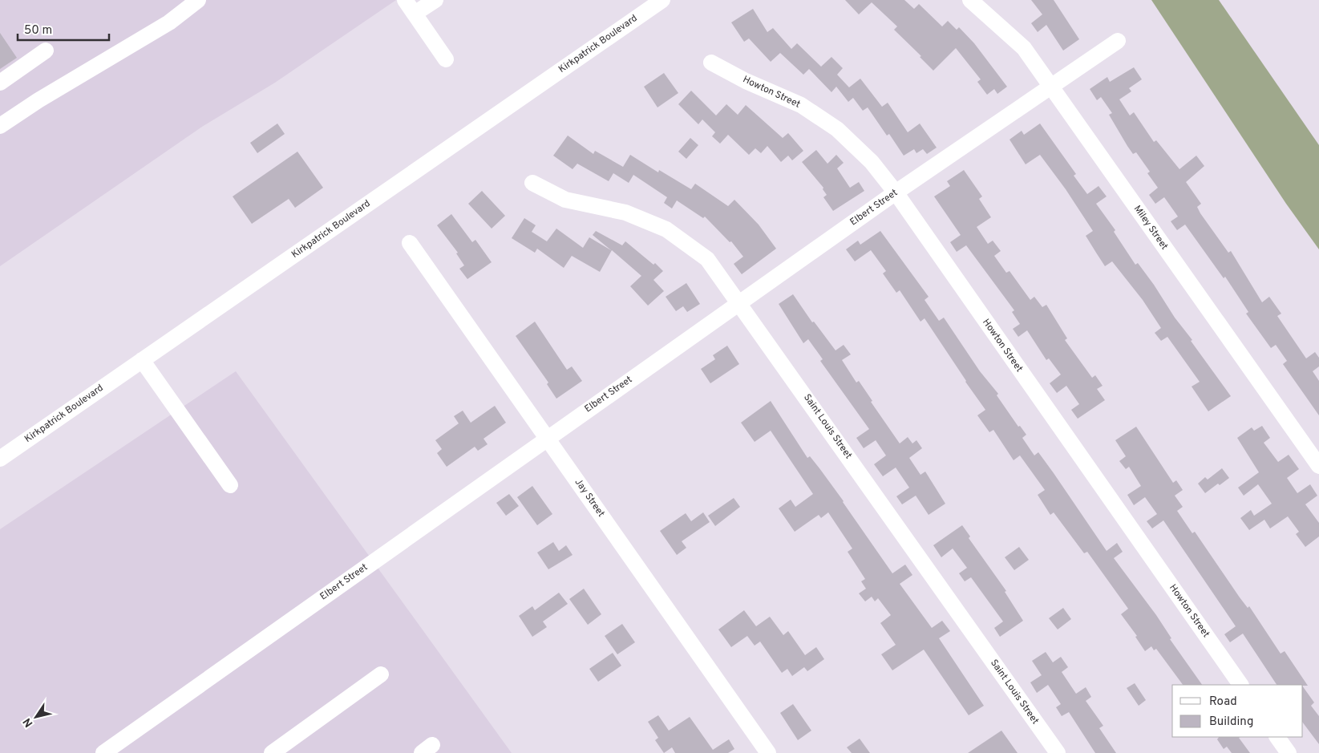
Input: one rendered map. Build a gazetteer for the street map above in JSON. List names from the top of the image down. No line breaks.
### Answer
{"streets":{"street":["Kirkpatrick Boulevard","Howton Street","Elbert Street","Miley Street","Saint Louis Street","Jay Street"]},"crossings":[["Howton Street","Elbert Street"],["Elbert Street","Miley Street"],["Elbert Street","Saint Louis Street"],["Elbert Street","Jay Street"]],"legend":["Road","Building"],"scale_bar":"50 m","north":"bottom left"}
